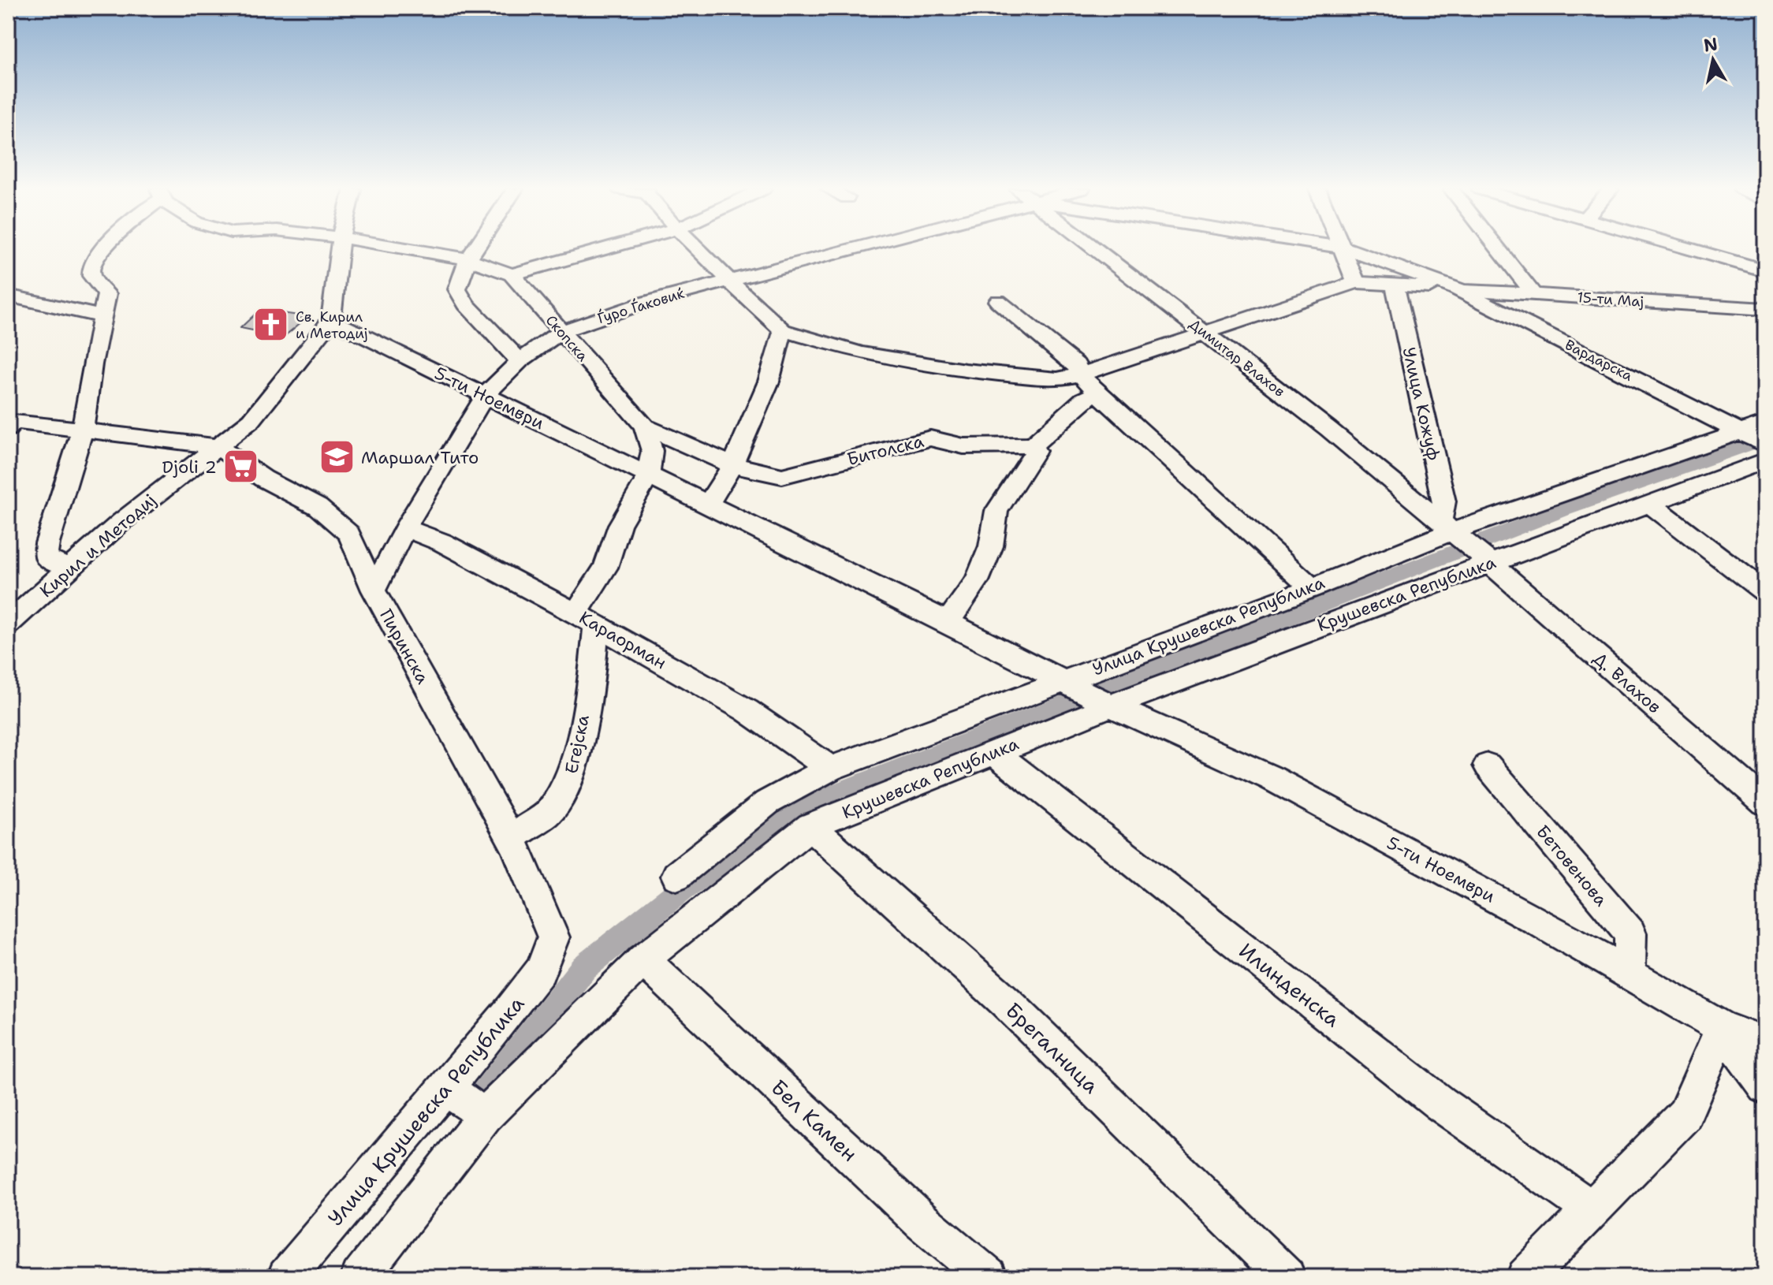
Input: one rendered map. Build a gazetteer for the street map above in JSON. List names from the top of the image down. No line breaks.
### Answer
{"streets":{"street":["15-ти Мај","Ѓуро Ѓаковиќ","Скопска","Димитар Влахов","Вардарска","5-ти Ноември","Улица Кожуф","Битолска","Кирил и Методиј","Крушевска Република","Улица Крушевска Република","Караорман","Пиринска","Д. Влахов","Егејска","Бетовенова","Илинденска","Брегалница","Бел Камен"]},"crossings":[["15-ти Мај","Вардарска"],["Ѓуро Ѓаковиќ","Скопска"],["Ѓуро Ѓаковиќ","5-ти Ноември"],["Ѓуро Ѓаковиќ","Караорман"],["Ѓуро Ѓаковиќ","Пиринска"],["Скопска","Битолска"],["Димитар Влахов","Улица Кожуф"],["Димитар Влахов","Крушевска Република"],["Димитар Влахов","Улица Крушевска Република"],["Димитар Влахов","Д. Влахов"],["Вардарска","Улица Крушевска Република"],["5-ти Ноември","Кирил и Методиј"],["5-ти Ноември","Крушевска Република"],["5-ти Ноември","Улица Крушевска Република"],["5-ти Ноември","Егејска"],["5-ти Ноември","Бетовенова"],["Улица Кожуф","Улица Крушевска Република"],["Кирил и Методиј","Пиринска"],["Крушевска Република","Д. Влахов"],["Крушевска Република","Илинденска"],["Крушевска Република","Брегалница"],["Крушевска Република","Бел Камен"],["Улица Крушевска Република","Караорман"],["Улица Крушевска Република","Пиринска"],["Караорман","Егејска"],["Пиринска","Егејска"]],"places":{"church":["Св. Кирил и Методиј"],"school or university":["Маршал Тито"],"supermarket":["Djoli 2"]},"north":"top"}
